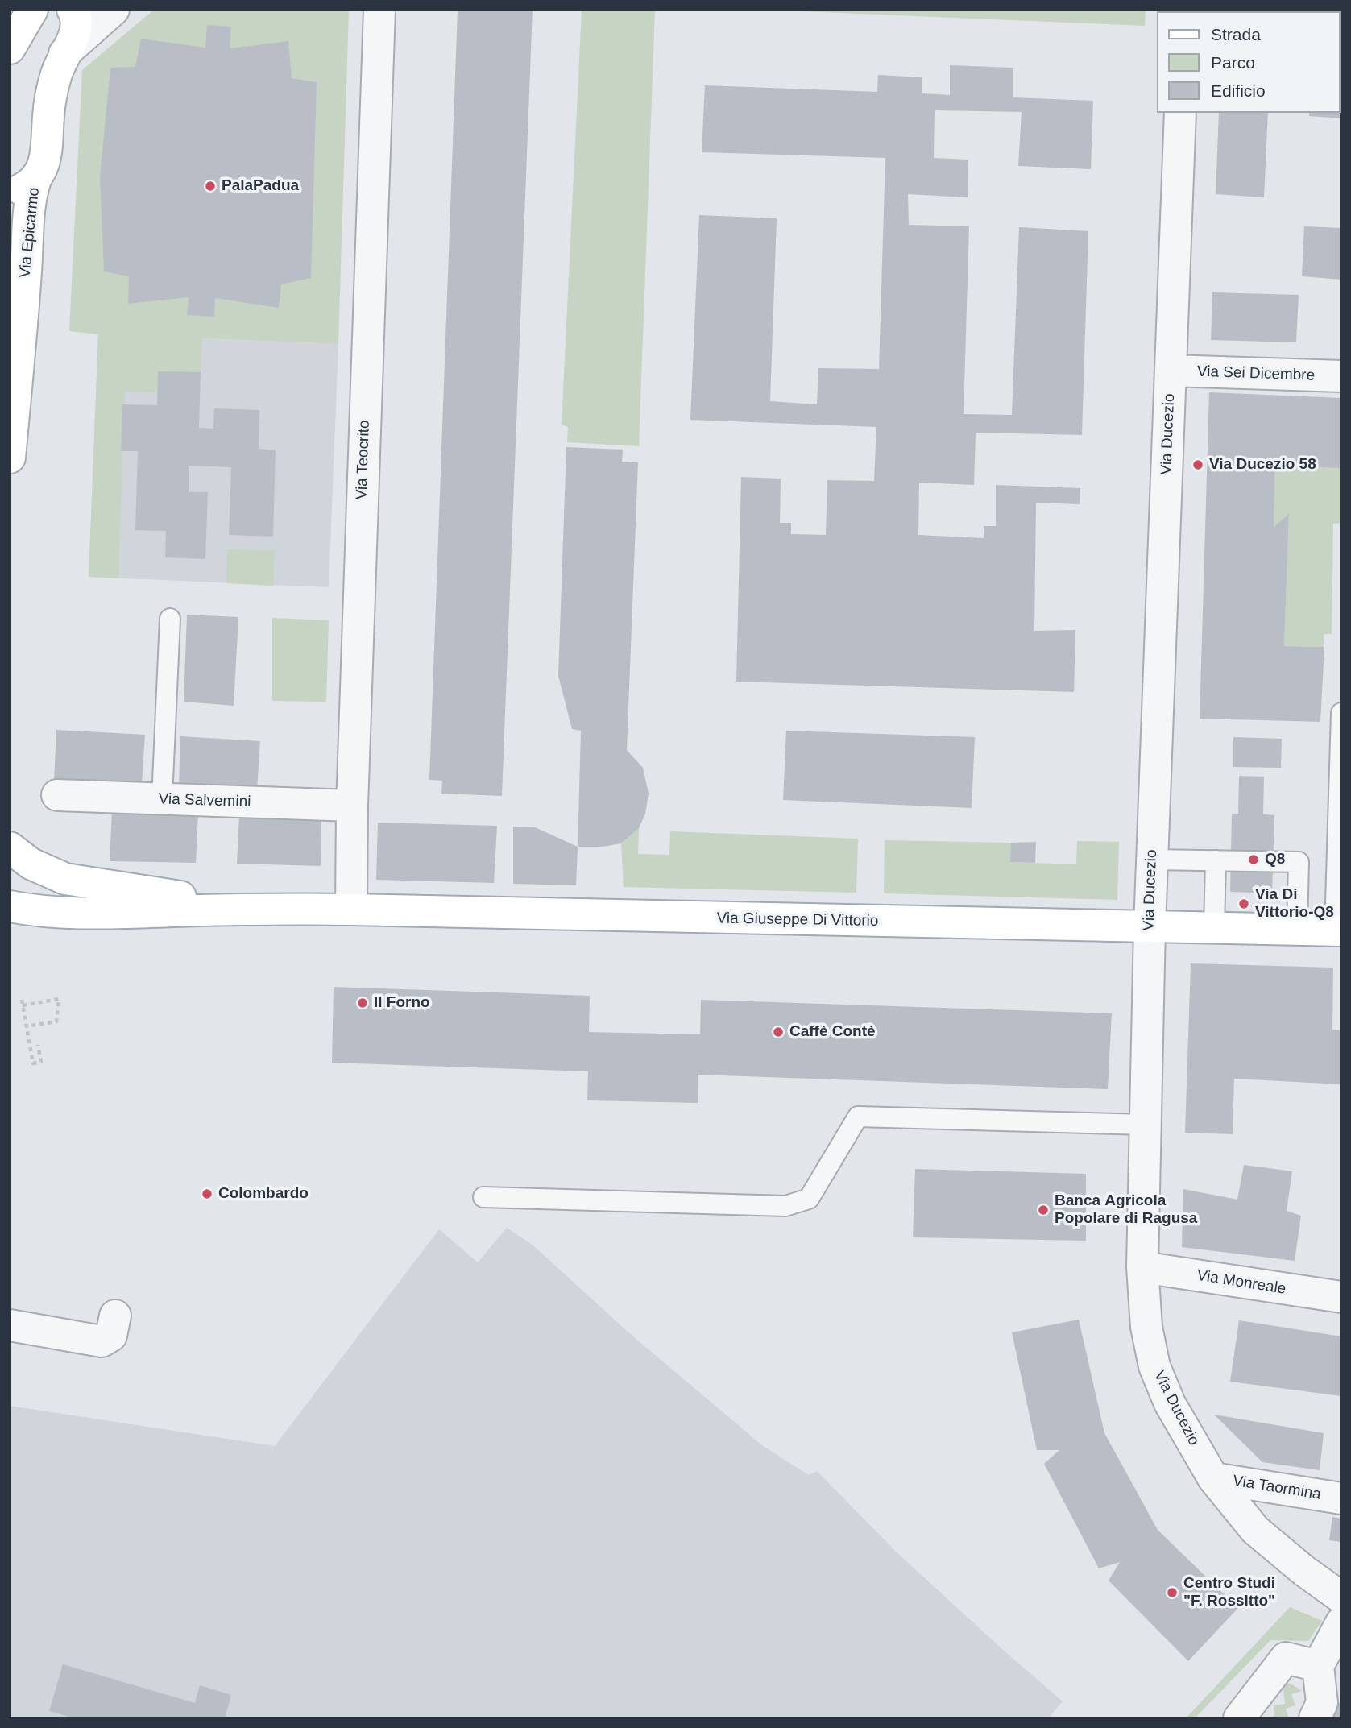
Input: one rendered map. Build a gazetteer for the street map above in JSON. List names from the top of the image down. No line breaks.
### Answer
{"streets":{"main road":["Via Epicarmo","Via Giuseppe Di Vittorio"],"street":["Via Sei Dicembre","Via Ducezio","Via Teocrito","Via Salvemini","Via Monreale","Via Taormina"]},"crossings":[["Via Sei Dicembre","Via Ducezio"],["Via Ducezio","Via Giuseppe Di Vittorio"],["Via Ducezio","Via Monreale"],["Via Ducezio","Via Taormina"],["Via Teocrito","Via Salvemini"],["Via Teocrito","Via Giuseppe Di Vittorio"]],"places":["PalaPadua","Via Ducezio 58","Q8","Via Di Vittorio-Q8","Il Forno","Caffè Contè","Colombardo","Banca Agricola Popolare di Ragusa","Centro Studi \"F. Rossitto\""],"legend":["Strada","Parco","Edificio"]}
